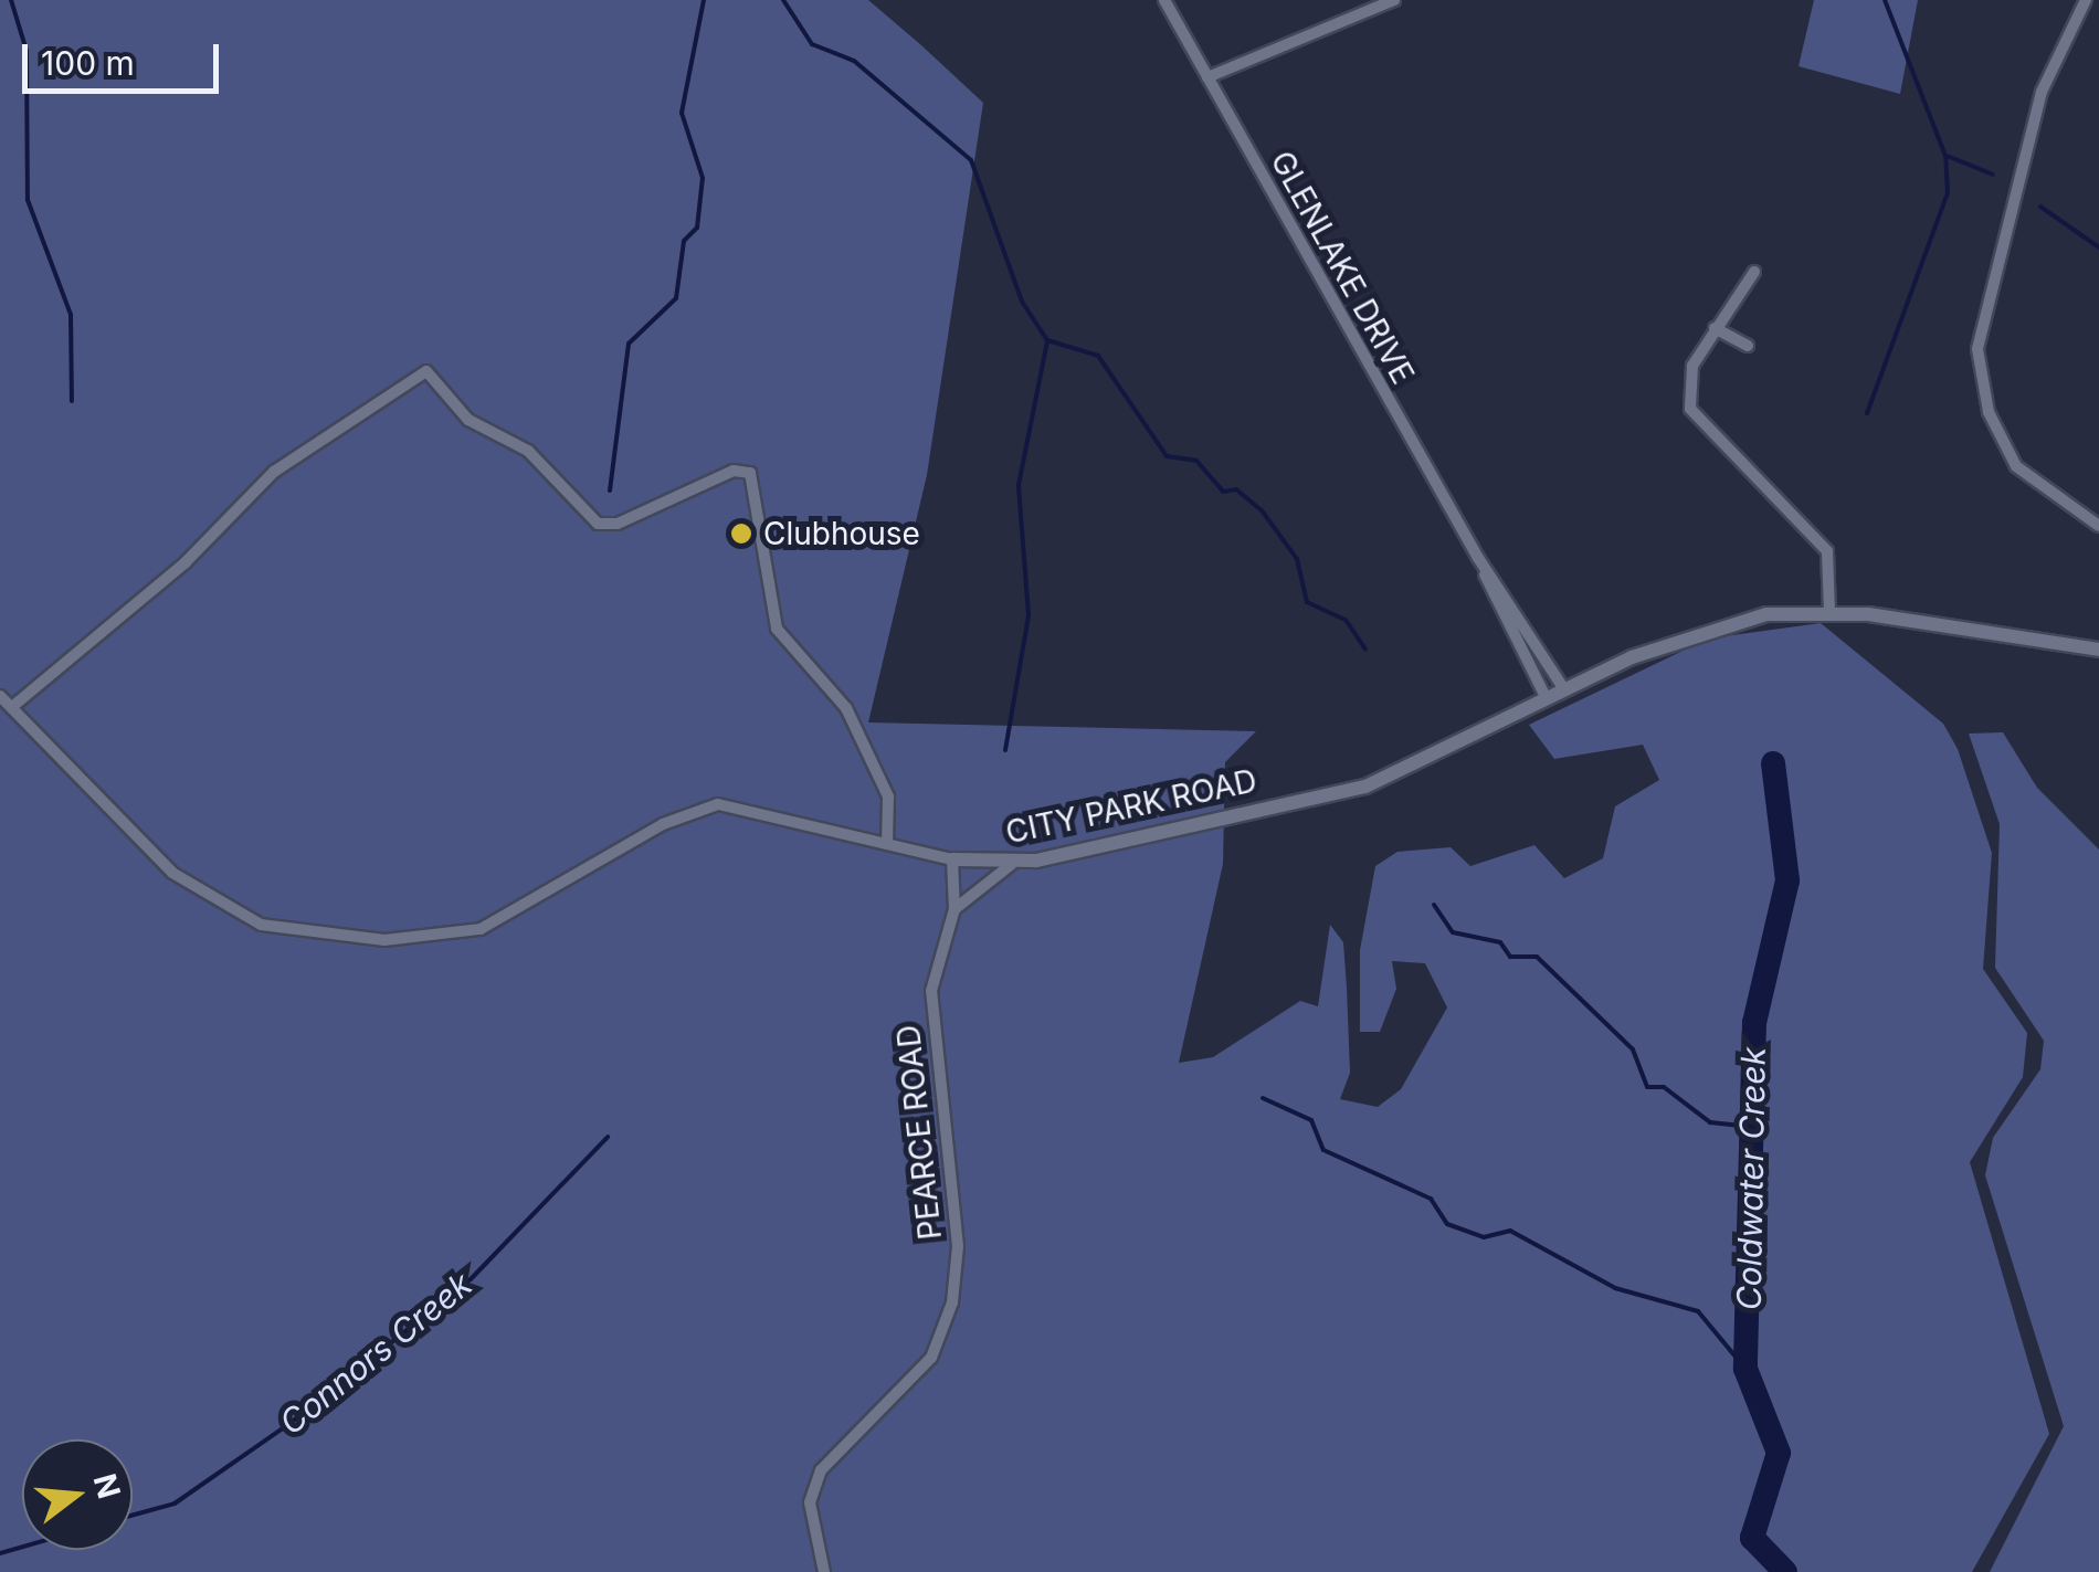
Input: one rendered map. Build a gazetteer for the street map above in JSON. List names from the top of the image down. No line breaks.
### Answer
{"streets":{"street":["GLENLAKE DRIVE","CITY PARK ROAD","PEARCE ROAD"]},"crossings":[["GLENLAKE DRIVE","CITY PARK ROAD"],["CITY PARK ROAD","PEARCE ROAD"]],"water":["Coldwater Creek","Connors Creek"],"places":["Clubhouse"],"scale_bar":"100 m","north":"right"}
